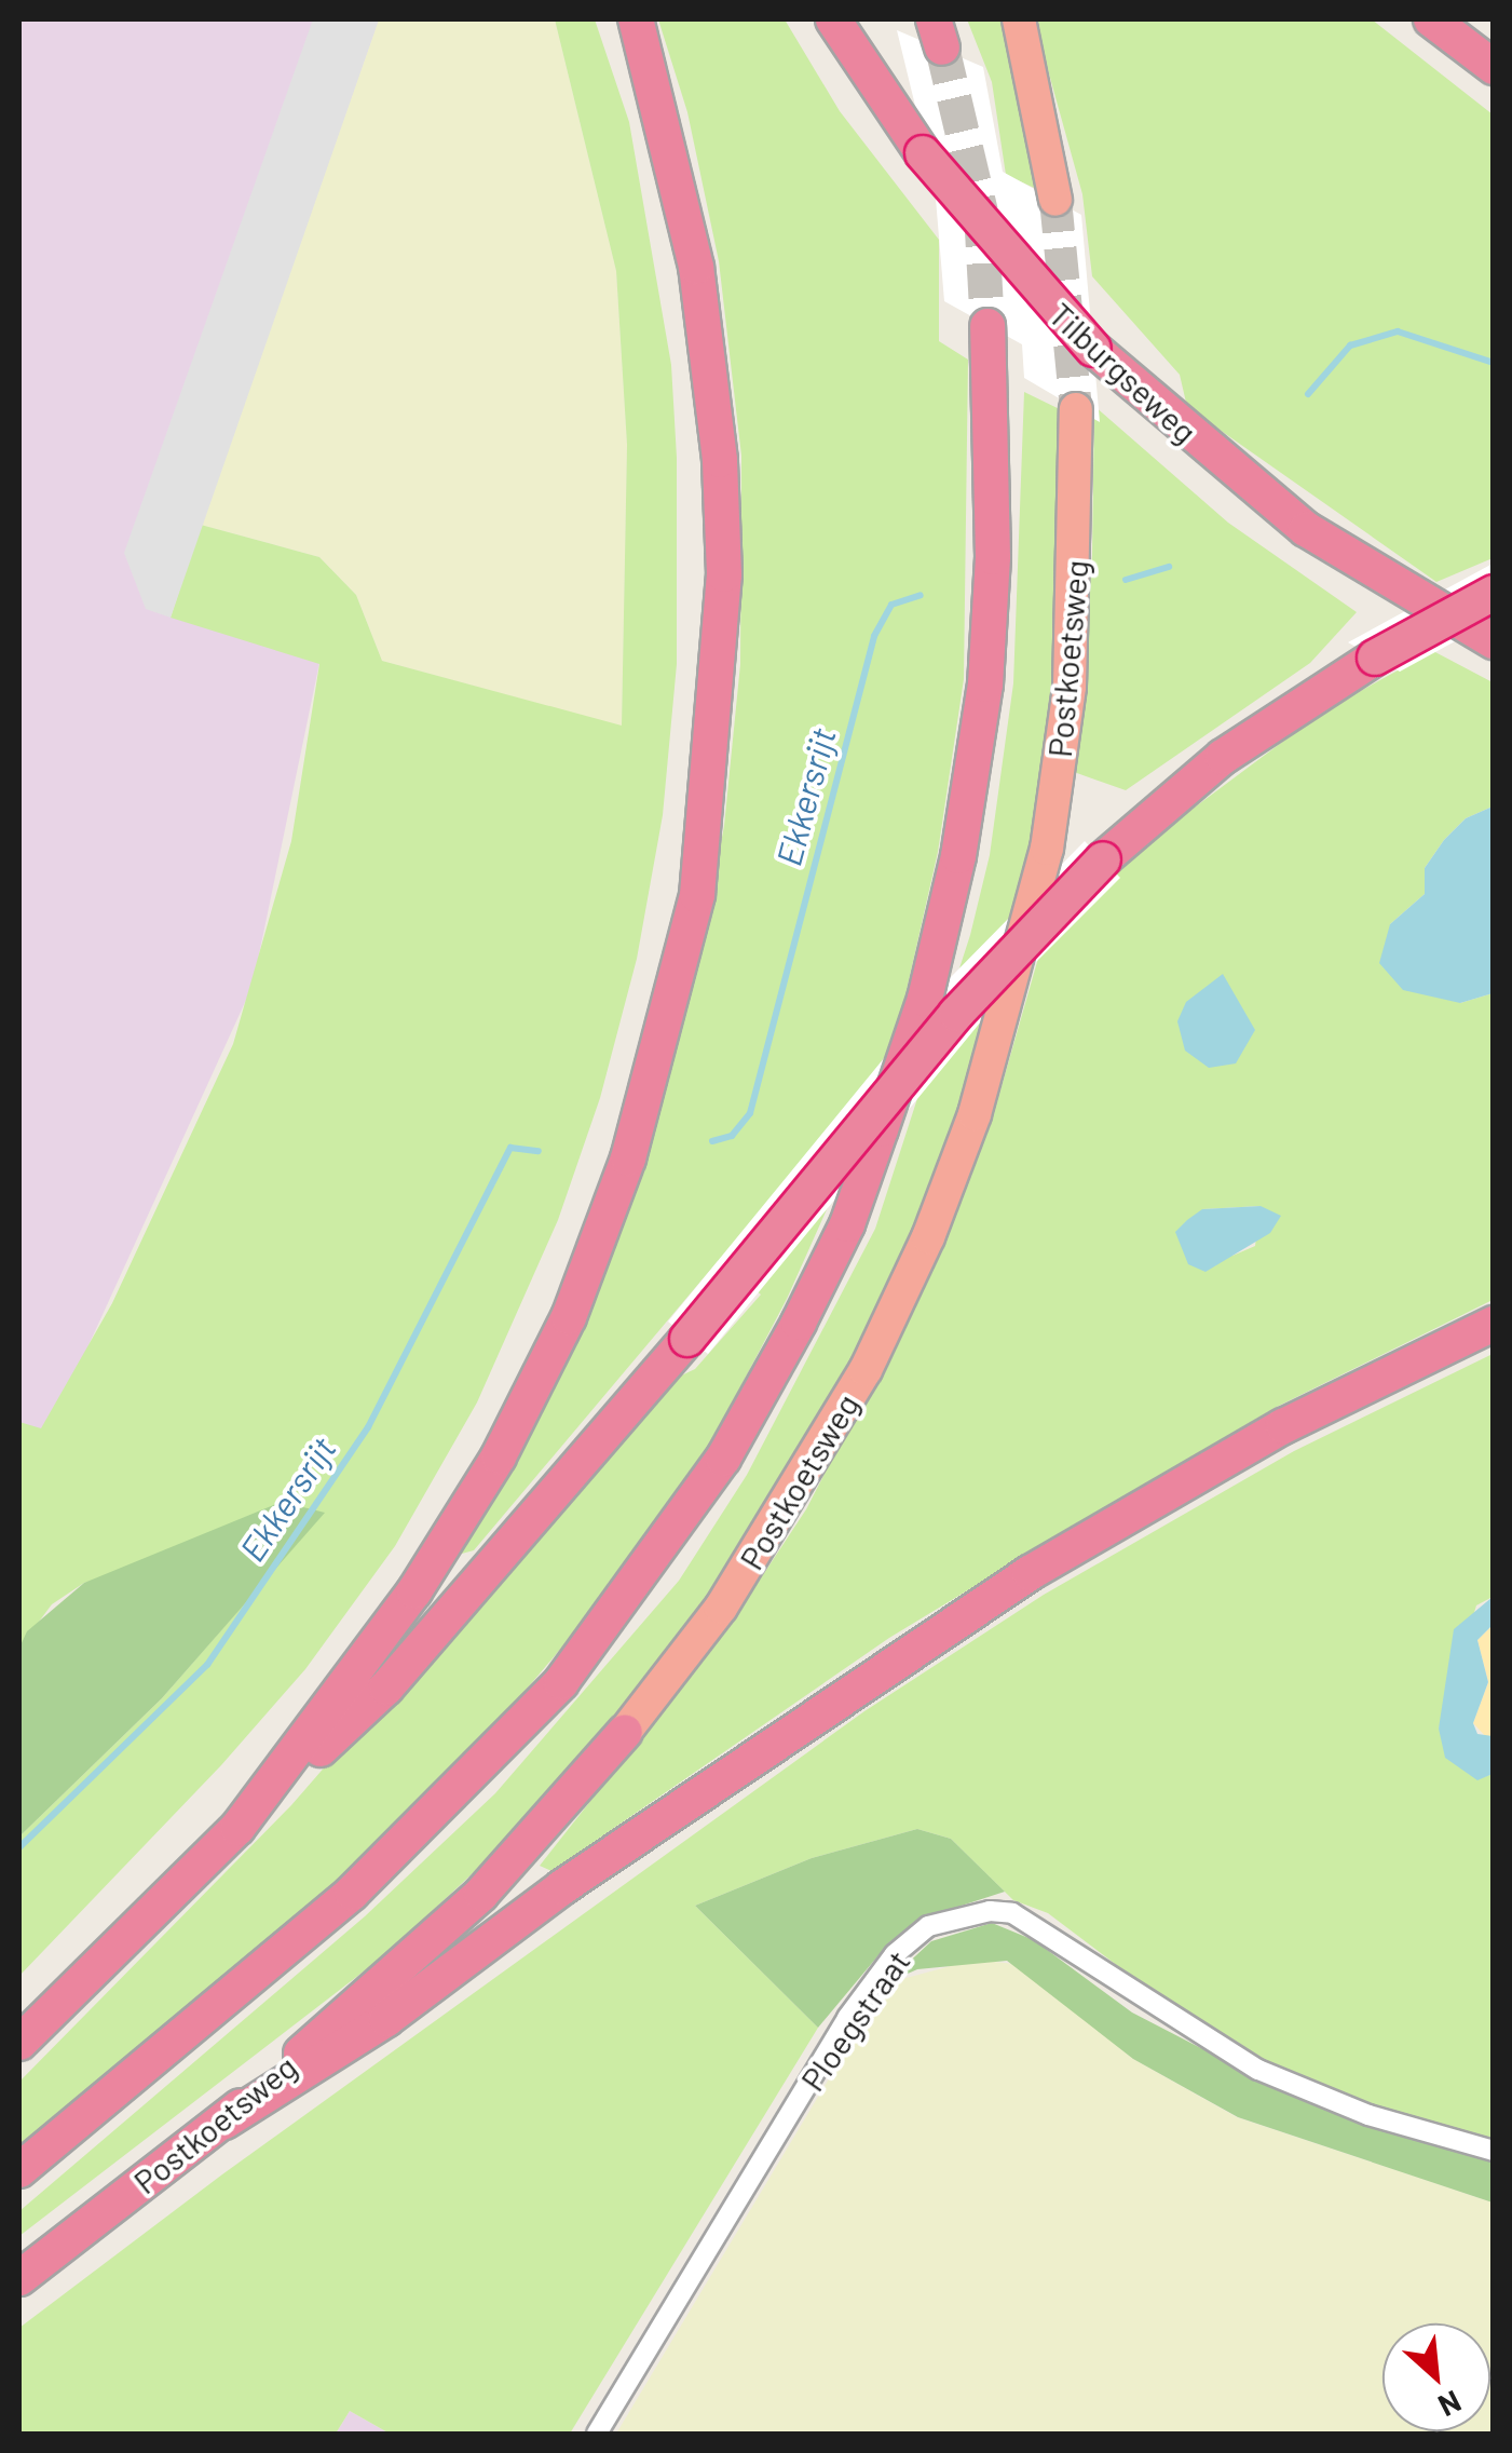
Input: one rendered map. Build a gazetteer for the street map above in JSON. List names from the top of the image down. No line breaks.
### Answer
{"streets":{"highway":["Tilburgseweg","Postkoetsweg"],"street":["Ploegstraat"]},"water":["Ekkersrijt"],"north":"bottom right"}
